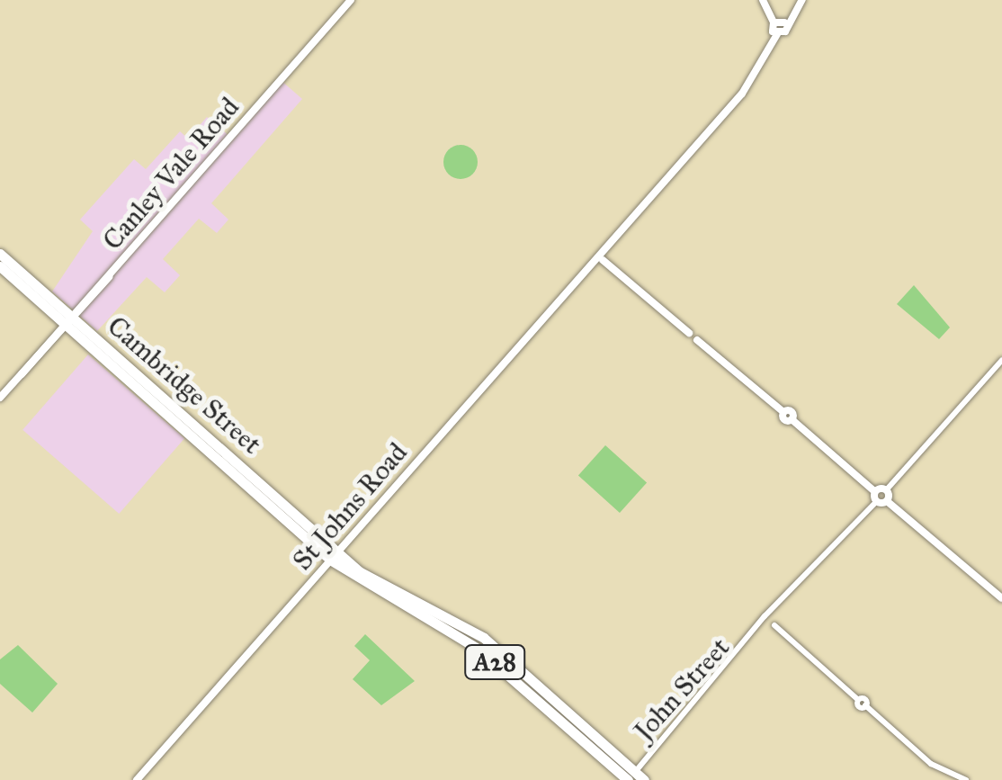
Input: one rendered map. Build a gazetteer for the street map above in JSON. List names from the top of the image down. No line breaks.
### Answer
{"streets":{"highway":["Cambridge Street","A28"],"main road":["Canley Vale Road","St Johns Road"],"street":["John Street"]},"crossings":[["Canley Vale Road","Cambridge Street"],["Cambridge Street","St Johns Road"],["Cambridge Street","A28"],["St Johns Road","A28"],["A28","John Street"]]}
